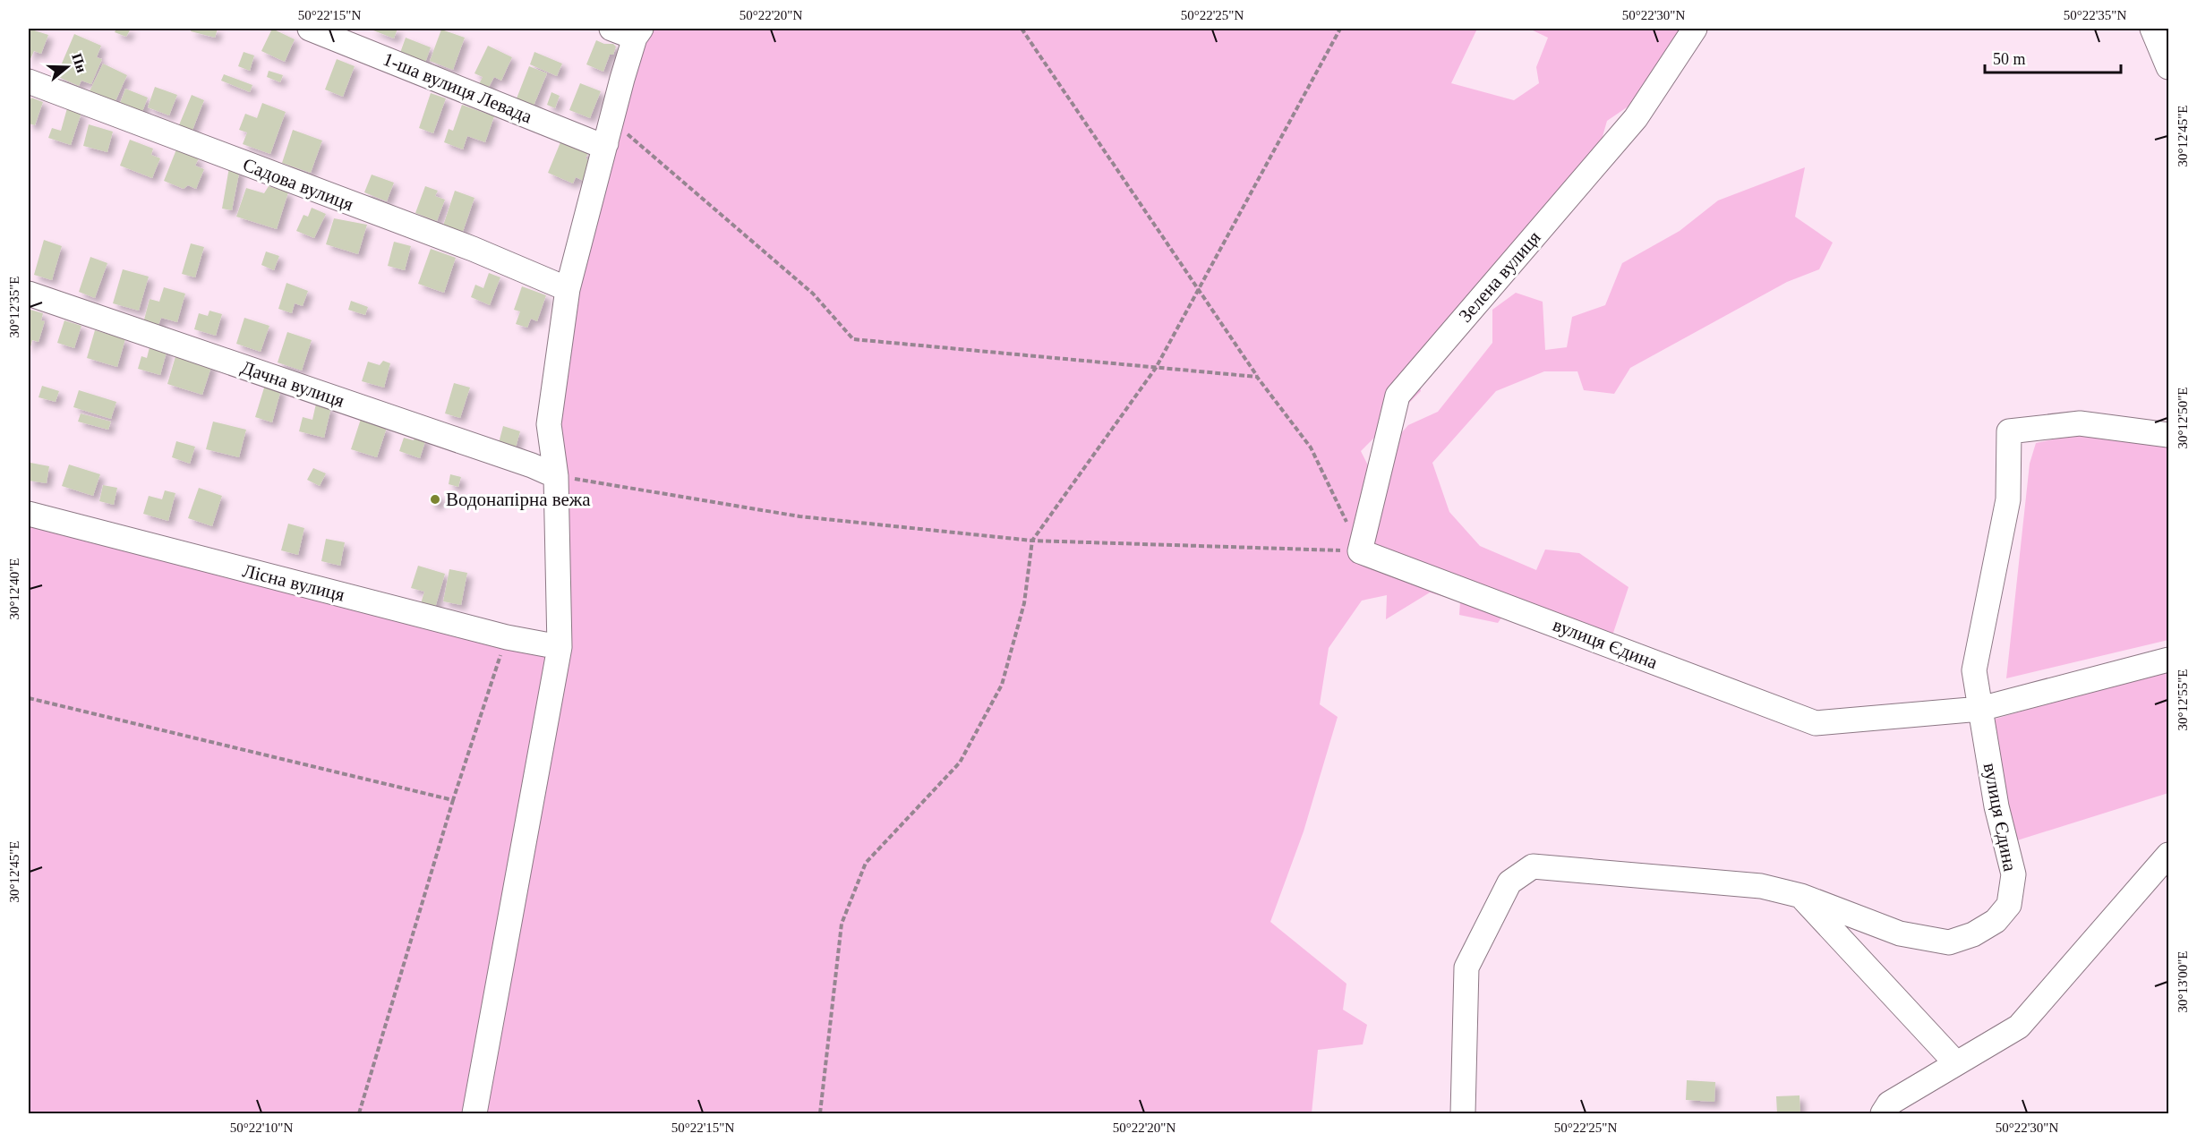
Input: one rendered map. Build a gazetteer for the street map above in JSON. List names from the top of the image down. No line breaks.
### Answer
{"streets":{"street":["1-ша вулиця Левада","Садова вулиця","Зелена вулиця","Дачна вулиця","Лісна вулиця","вулиця Єдина"]},"crossings":[["Зелена вулиця","вулиця Єдина"]],"places":["Водонапірна вежа"],"scale_bar":"50 m","north":"right","coordinates":["50°22'15\"N","50°22'20\"N","50°22'25\"N","50°22'30\"N","50°22'35\"N","30°12'45\"E","30°12'35\"E","30°12'50\"E","30°12'40\"E","30°12'55\"E","30°13'00\"E","50°22'10\"N"]}
